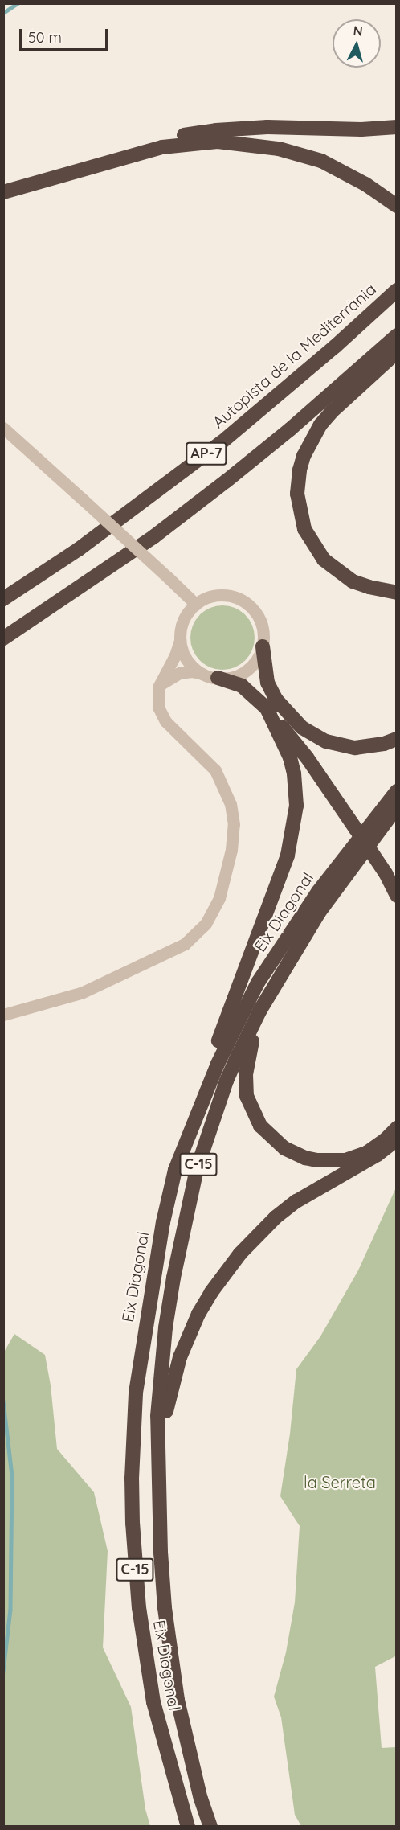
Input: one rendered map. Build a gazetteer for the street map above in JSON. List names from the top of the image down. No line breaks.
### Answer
{"streets":{"highway":["Autopista de la Mediterrània","AP-7","Eix Diagonal","C-15"]},"parks":["la Serreta"],"scale_bar":"50 m","north":"top"}
